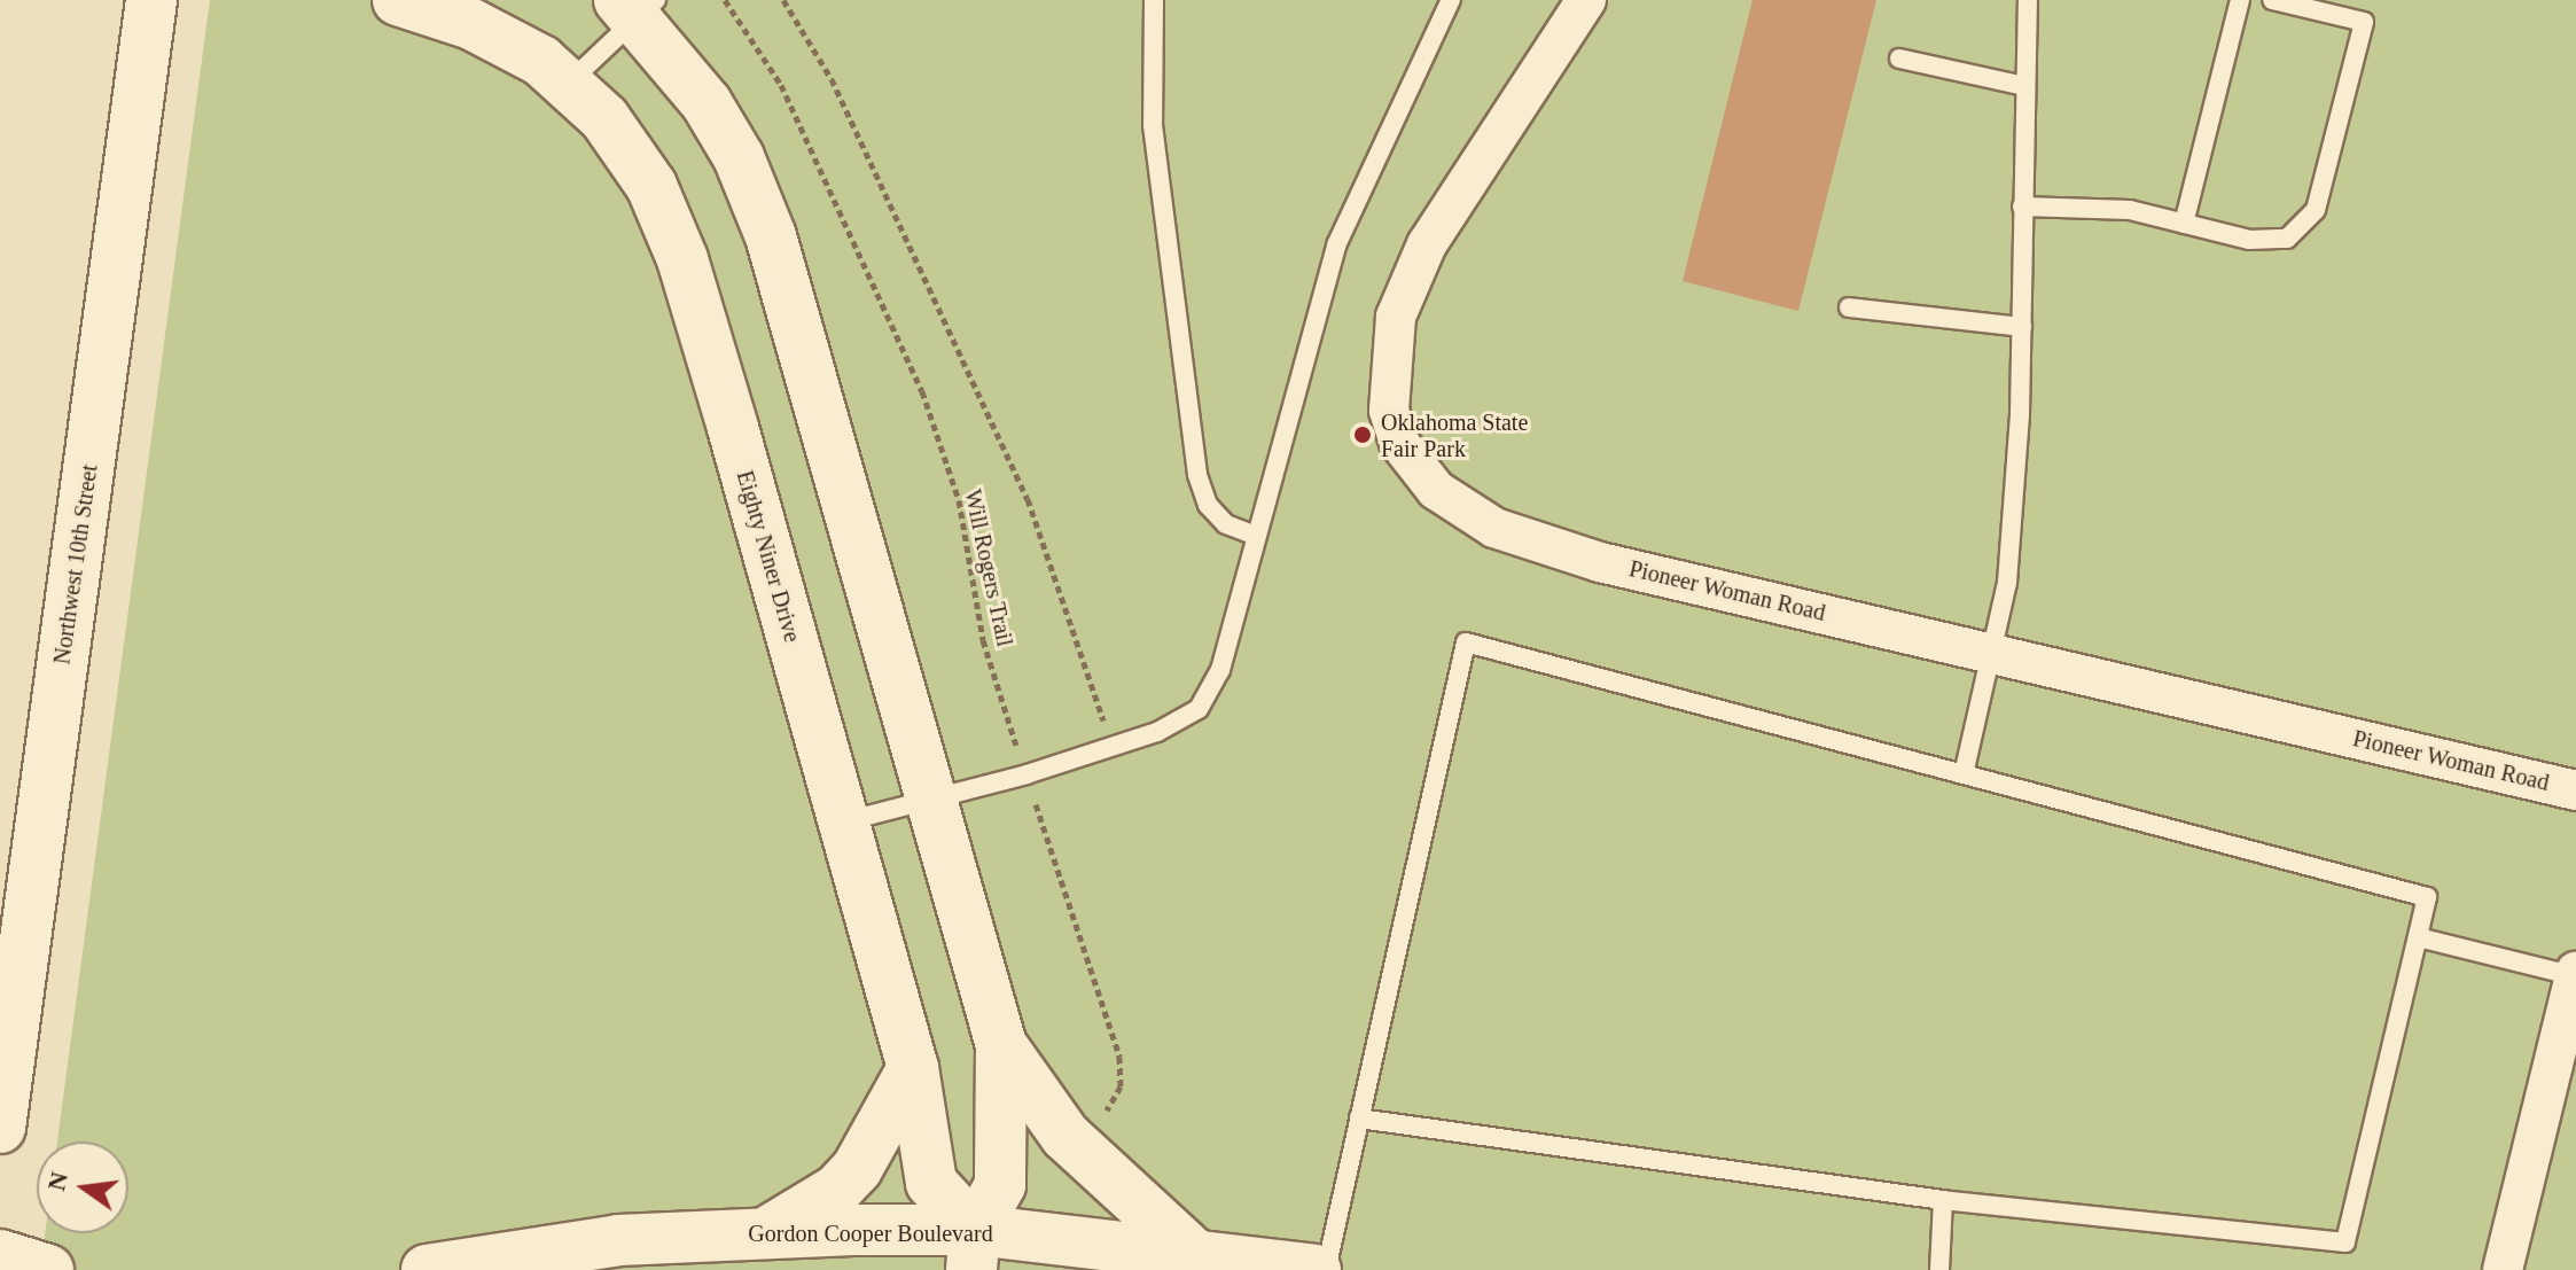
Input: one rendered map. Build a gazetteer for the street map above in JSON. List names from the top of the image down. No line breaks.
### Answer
{"streets":{"street":["Eighty Niner Drive","Northwest 10th Street","Pioneer Woman Road","Gordon Cooper Boulevard"],"path":["Will Rogers Trail"]},"crossings":[["Eighty Niner Drive","Gordon Cooper Boulevard"]],"places":["Oklahoma State Fair Park"],"north":"left"}
